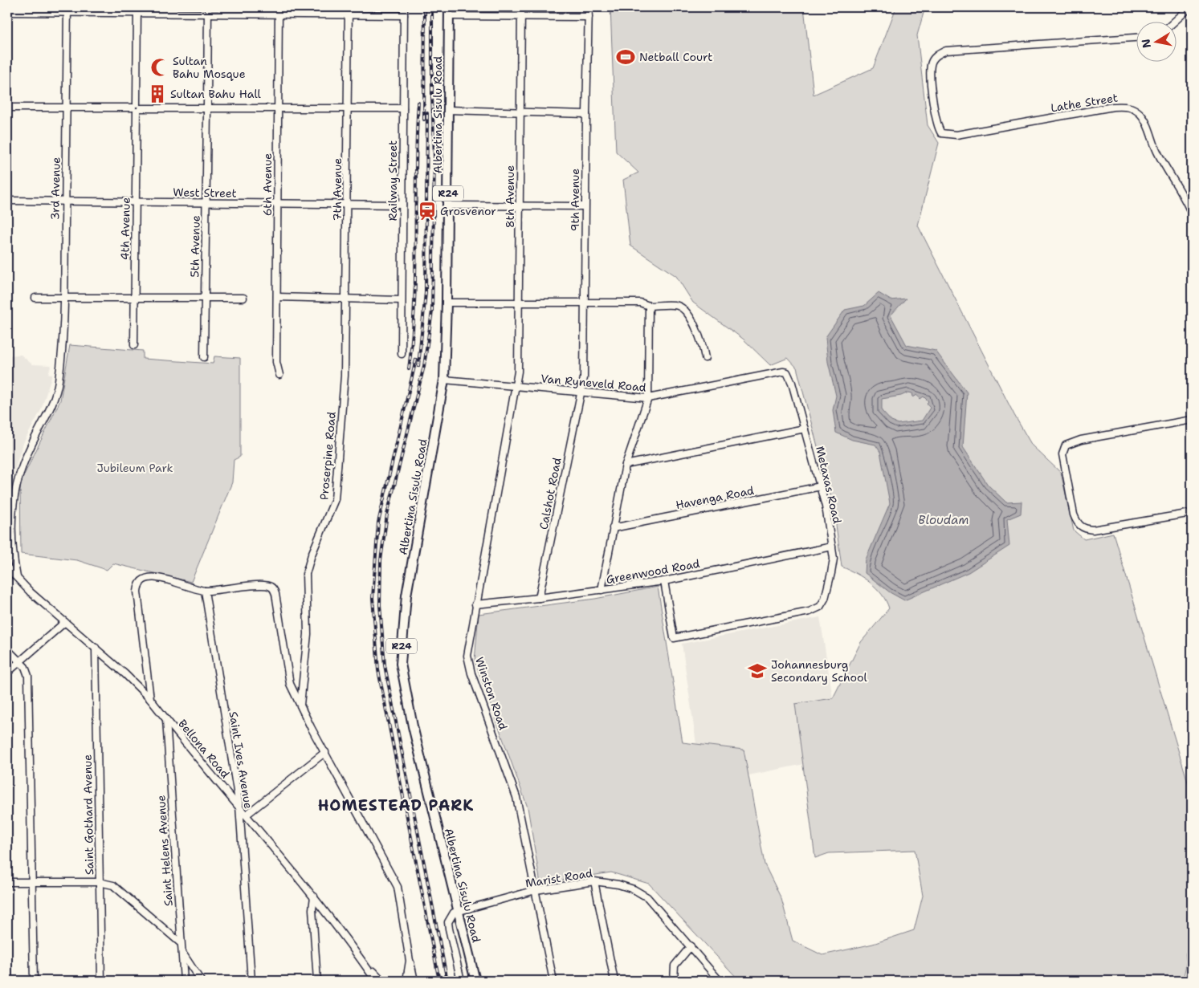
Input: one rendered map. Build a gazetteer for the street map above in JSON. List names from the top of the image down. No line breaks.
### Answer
{"streets":{"main road":["Albertina Sisulu Road","R24"],"street":["Lathe Street","Railway Street","6th Avenue","3rd Avenue","7th Avenue","West Street","8th Avenue","9th Avenue","4th Avenue","5th Avenue","Van Ryneveld Road","Proserpine Road","Metaxas Road","Calshot Road","Havenga Road","Greenwood Road","Winston Road","Bellona Road","Saint Ives Avenue","Saint Gothard Avenue","Saint Helens Avenue","Marist Road"]},"crossings":[["Albertina Sisulu Road","Van Ryneveld Road"],["Albertina Sisulu Road","Marist Road"],["Railway Street","West Street"],["6th Avenue","West Street"],["3rd Avenue","West Street"],["3rd Avenue","Bellona Road"],["7th Avenue","West Street"],["7th Avenue","Proserpine Road"],["West Street","4th Avenue"],["West Street","5th Avenue"],["8th Avenue","Van Ryneveld Road"],["8th Avenue","Winston Road"],["9th Avenue","Van Ryneveld Road"],["9th Avenue","Calshot Road"],["Van Ryneveld Road","Metaxas Road"],["Van Ryneveld Road","Calshot Road"],["Van Ryneveld Road","Winston Road"],["Metaxas Road","Havenga Road"],["Metaxas Road","Greenwood Road"],["Calshot Road","Greenwood Road"],["Greenwood Road","Winston Road"],["Winston Road","Marist Road"],["Bellona Road","Saint Ives Avenue"],["Bellona Road","Saint Gothard Avenue"],["Bellona Road","Saint Helens Avenue"]],"districts":["HOMESTEAD PARK"],"water":["Bloudam"],"parks":["Jubileum Park"],"places":{"sports":["Netball Court"],"mosque":["Sultan Bahu Mosque"],"building":["Sultan Bahu Hall"],"station":["Grosvenor"],"school or university":["Johannesburg Secondary School"]},"north":"left"}
